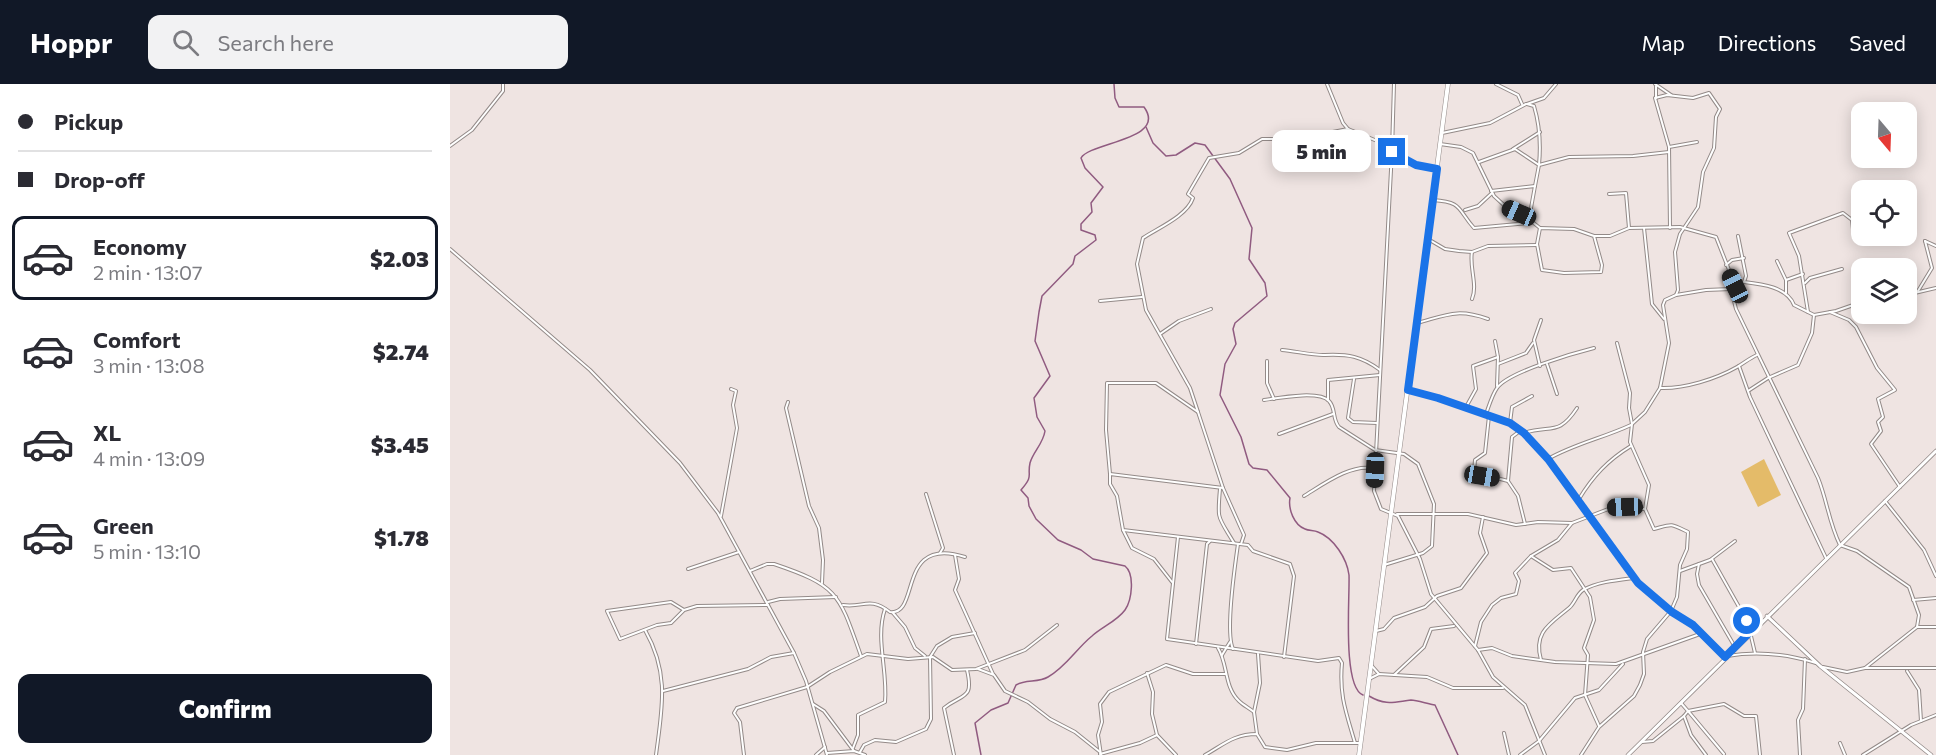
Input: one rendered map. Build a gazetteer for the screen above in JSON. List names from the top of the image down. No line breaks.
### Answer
{"north":"bottom","page":{"header":"Hoppr","search":"Search here","nav":["Map","Directions","Saved"],"banner":["Pickup","Drop-off"],"bubble":"5 min","list":[{"name":"Economy","note":"2 min · 13:07","value":"$2.03"},{"name":"Comfort","note":"3 min · 13:08","value":"$2.74"},{"name":"XL","note":"4 min · 13:09","value":"$3.45"},{"name":"Green","note":"5 min · 13:10","value":"$1.78"}],"buttons":"Confirm"}}
